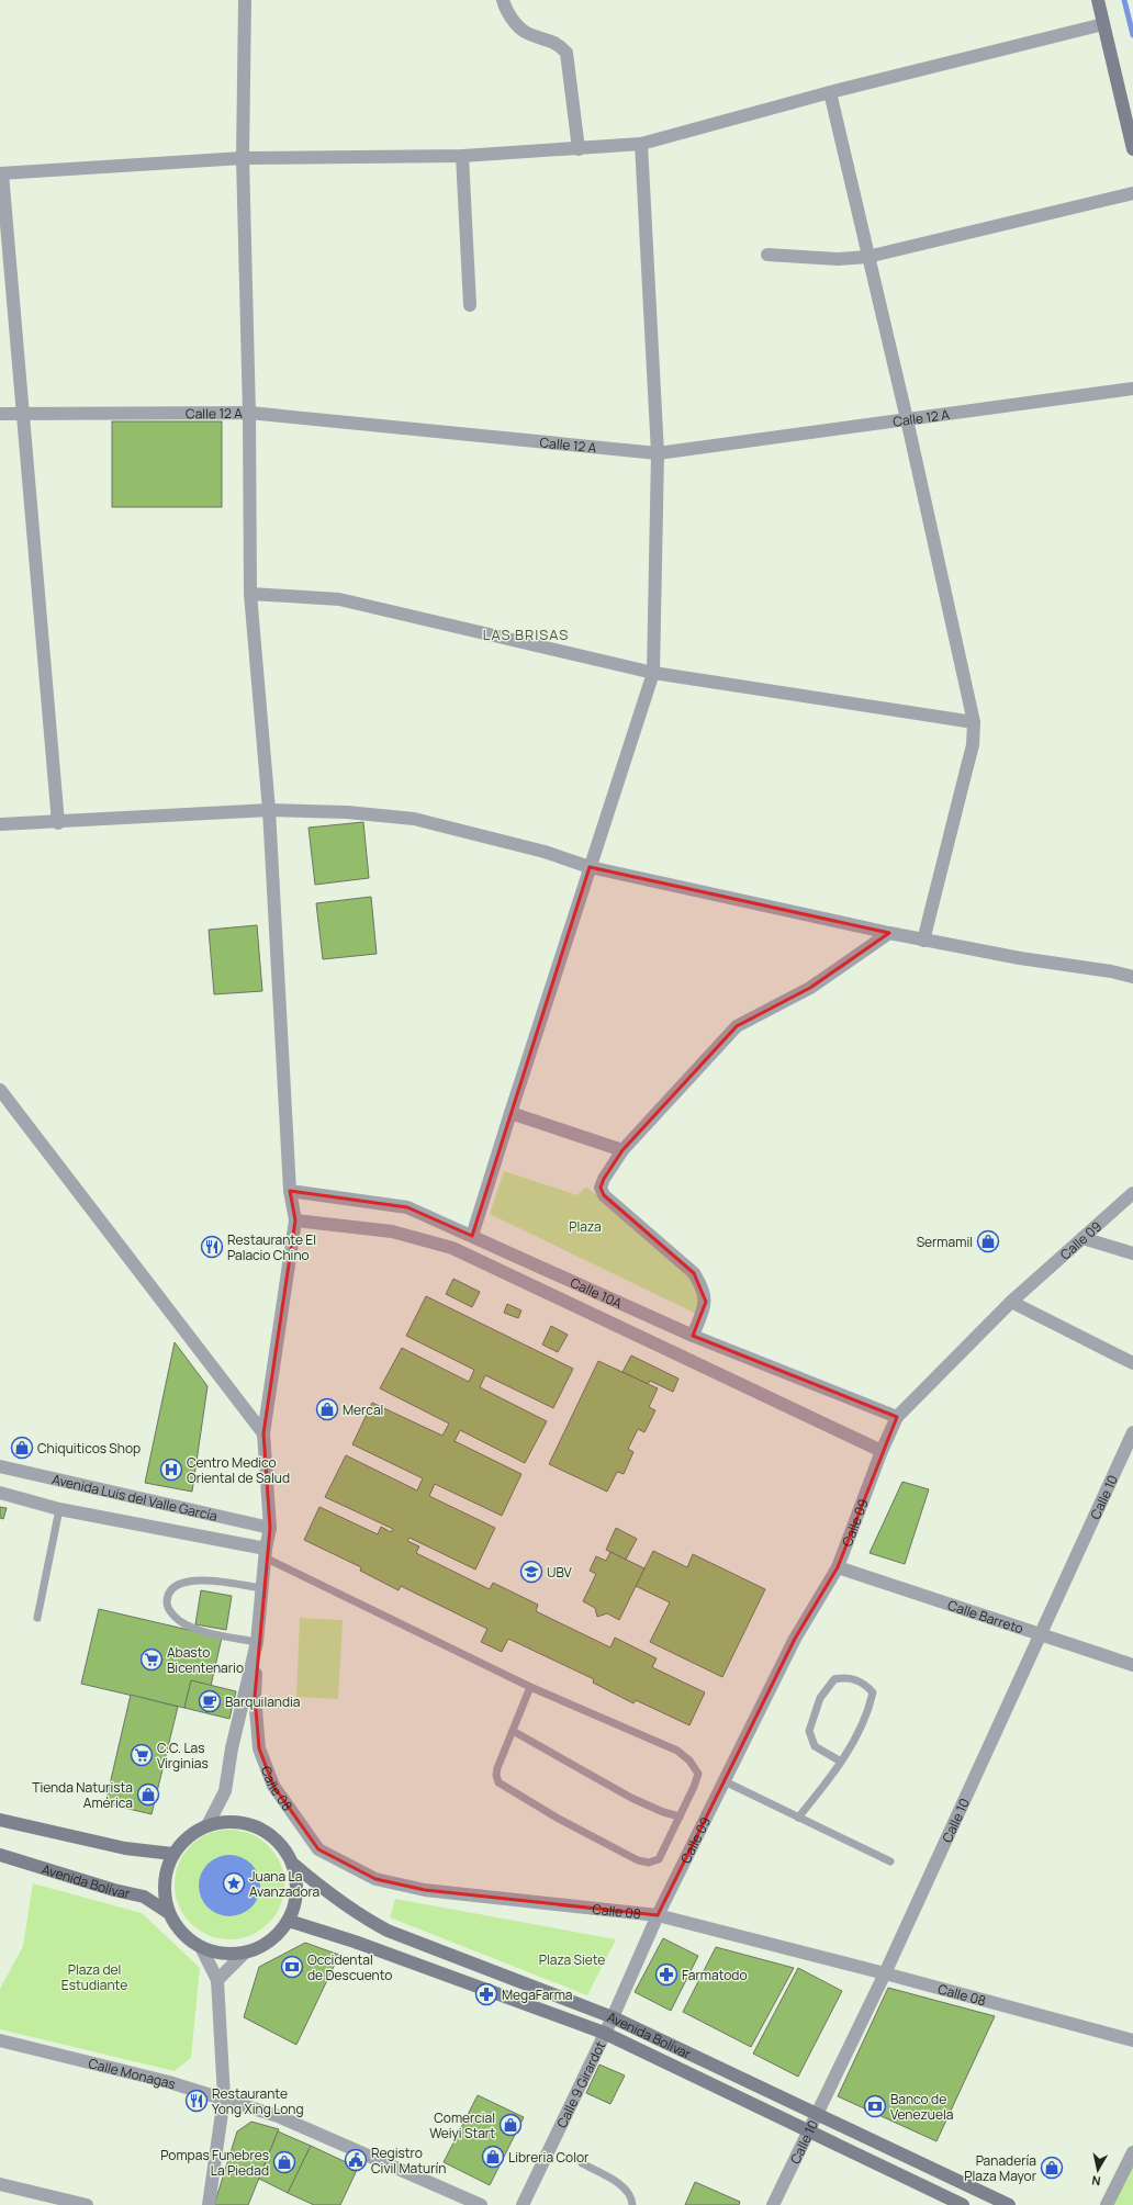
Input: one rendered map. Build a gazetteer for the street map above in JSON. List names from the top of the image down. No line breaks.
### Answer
{"streets":{"street":["Calle 12 A","Calle 09","Calle 10A","Avenida Luis del Valle García","Calle 10","Calle Barreto","Calle 08","Avenida Bolívar","Calle Monagas","Calle 9 Girardot"]},"crossings":[["Calle 09","Calle 10A"],["Calle 09","Calle Barreto"],["Calle 09","Calle 08"],["Calle 09","Calle 9 Girardot"],["Calle 10","Calle Barreto"],["Calle 10","Calle 08"],["Calle 10","Avenida Bolívar"],["Calle 08","Calle 9 Girardot"],["Avenida Bolívar","Calle 9 Girardot"]],"districts":["LAS BRISAS"],"parks":["Plaza","Plaza Siete","Plaza del Estudiante"],"places":{"shop":["Sermamil","Mercal","Chiquiticos Shop","Tienda Naturista América","Comercial Weiyi Start","Libreria Color","Pompas Funebres La Piedad","Panadería Plaza Mayor"],"restaurant":["Restaurante El Palacio Chino","Restaurante Yong Xing Long"],"hospital":["Centro Medico Oriental de Salud"],"school or university":["UBV"],"supermarket":["Abasto Bicentenario","C.C. Las Virginias"],"cafe":["Barquilandia"],"place":["Juana La Avanzadora"],"bank":["Occidental de Descuento","Banco de Venezuela"],"pharmacy":["Farmatodo","MegaFarma"],"public building":["Registro Civil Maturín"]},"north":"bottom"}
